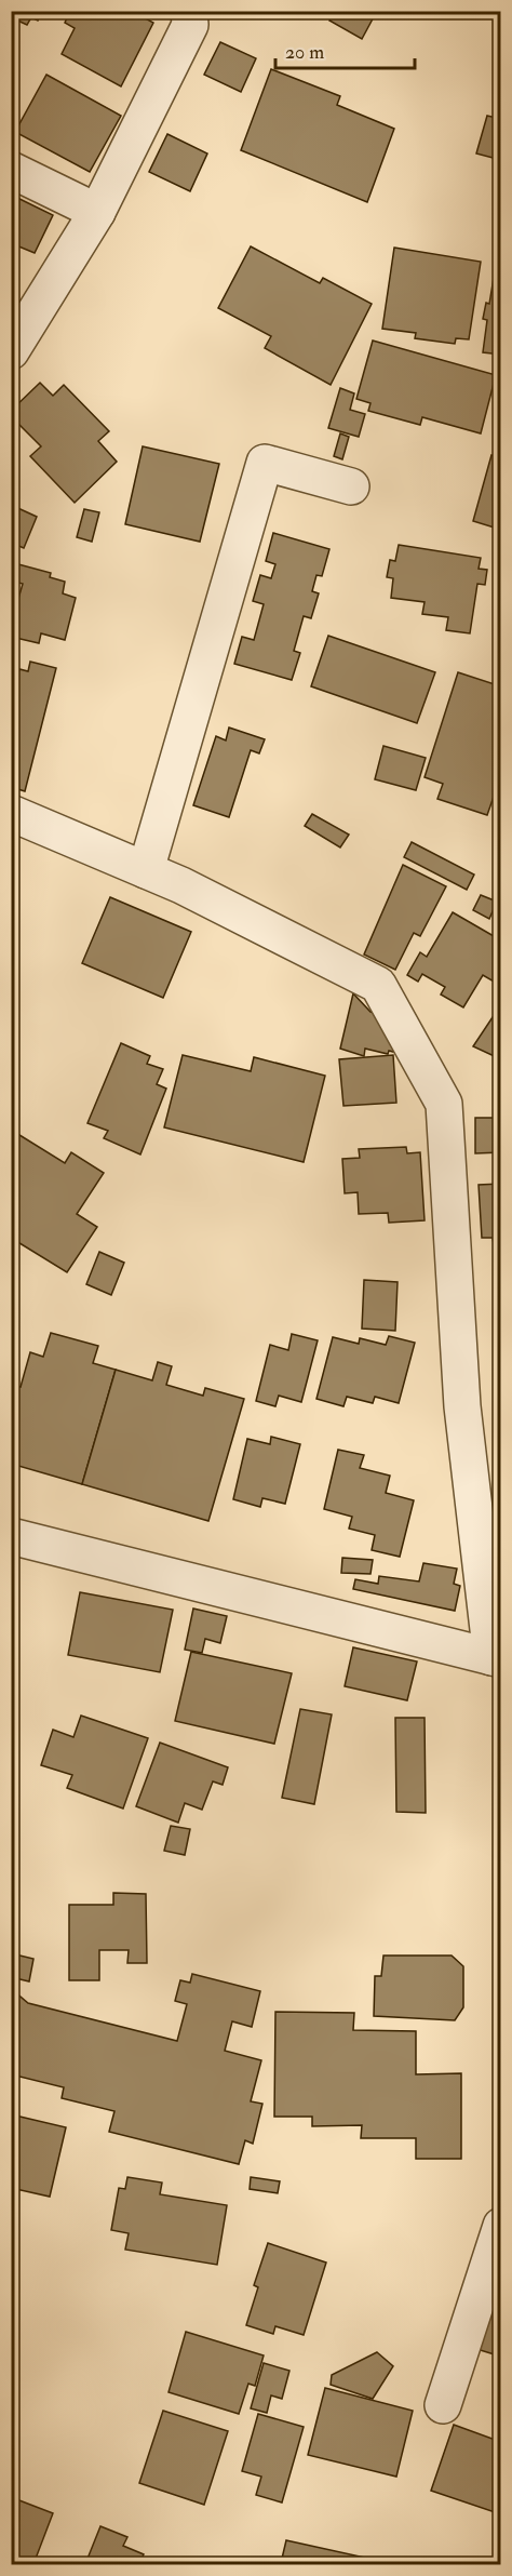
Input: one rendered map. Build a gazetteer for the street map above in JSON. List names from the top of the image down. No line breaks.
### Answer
{"scale_bar":"20 m"}
